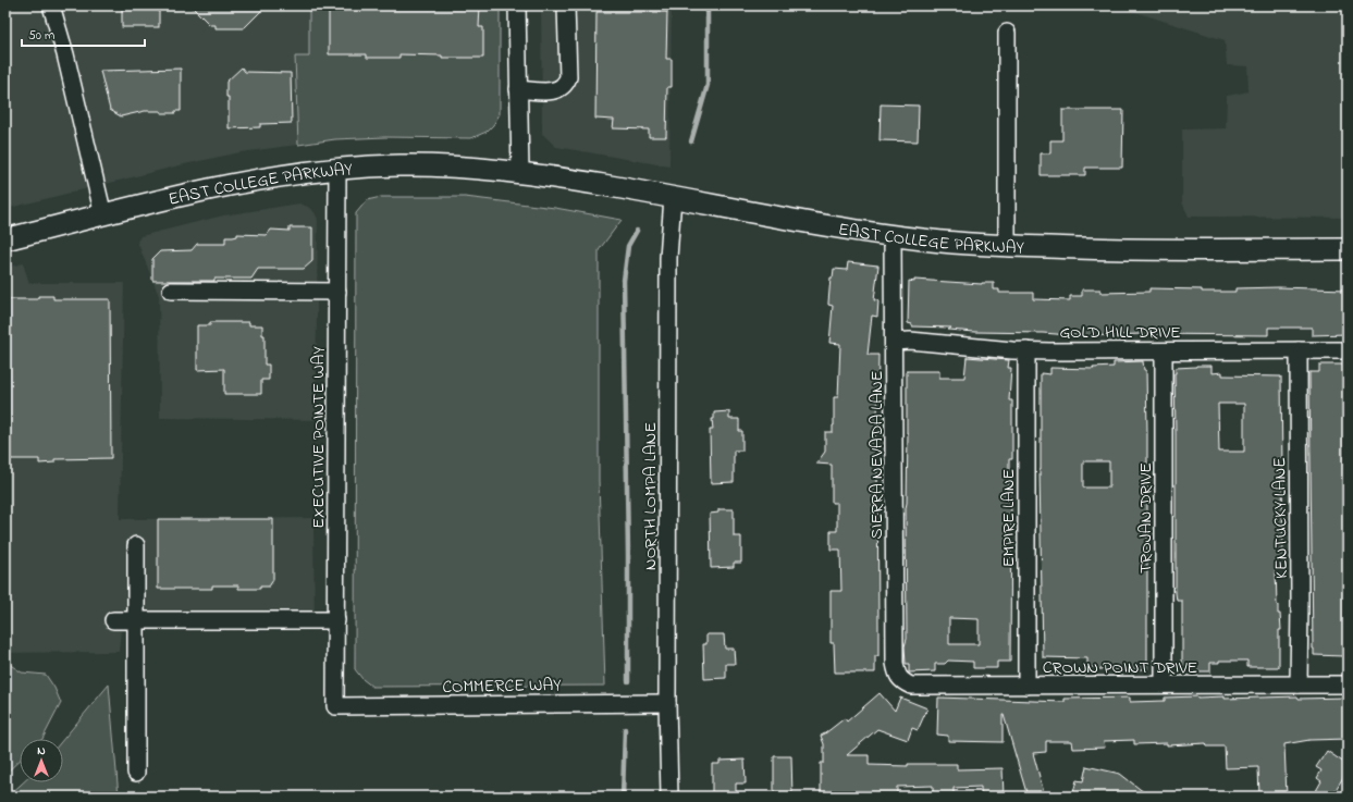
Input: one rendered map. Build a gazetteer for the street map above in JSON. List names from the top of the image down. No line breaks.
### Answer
{"streets":{"main road":["EAST COLLEGE PARKWAY"],"street":["GOLD HILL DRIVE","EXECUTIVE POINTE WAY","SIERRA NEVADA LANE","NORTH LOMPA LANE","EMPIRE LANE","TROJAN DRIVE","KENTUCKY LANE","CROWN POINT DRIVE","COMMERCE WAY"]},"crossings":[["EAST COLLEGE PARKWAY","EXECUTIVE POINTE WAY"],["EAST COLLEGE PARKWAY","SIERRA NEVADA LANE"],["EAST COLLEGE PARKWAY","NORTH LOMPA LANE"],["GOLD HILL DRIVE","SIERRA NEVADA LANE"],["GOLD HILL DRIVE","EMPIRE LANE"],["GOLD HILL DRIVE","TROJAN DRIVE"],["GOLD HILL DRIVE","KENTUCKY LANE"],["EXECUTIVE POINTE WAY","COMMERCE WAY"],["SIERRA NEVADA LANE","CROWN POINT DRIVE"],["NORTH LOMPA LANE","COMMERCE WAY"],["EMPIRE LANE","CROWN POINT DRIVE"],["TROJAN DRIVE","CROWN POINT DRIVE"],["KENTUCKY LANE","CROWN POINT DRIVE"]],"scale_bar":"50 m","north":"top"}
